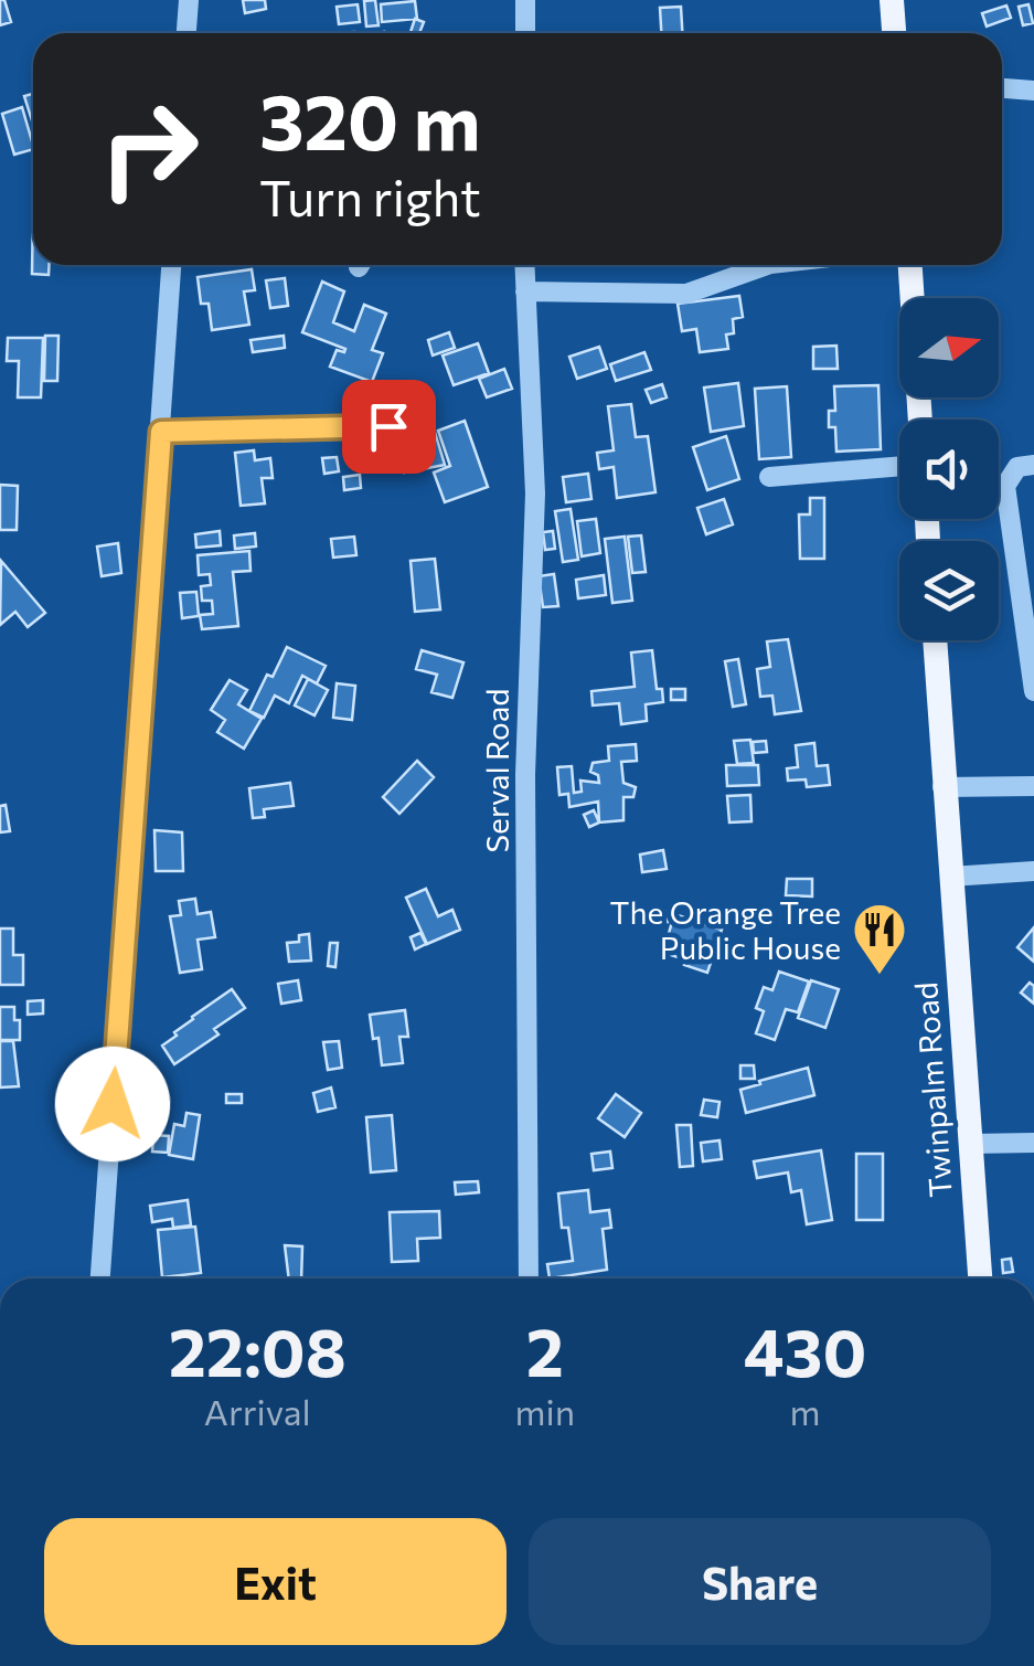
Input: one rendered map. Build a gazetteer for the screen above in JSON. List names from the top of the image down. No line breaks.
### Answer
{"streets":{"main road":["Twinpalm Road"],"street":["Serval Road"]},"places":{"restaurant":["The Orange Tree Public House"]},"north":"right","page":{"turn":["320 m","Turn right"],"eta":["22:08","Arrival","2","min","430","m"],"buttons":["Exit","Share"]}}
